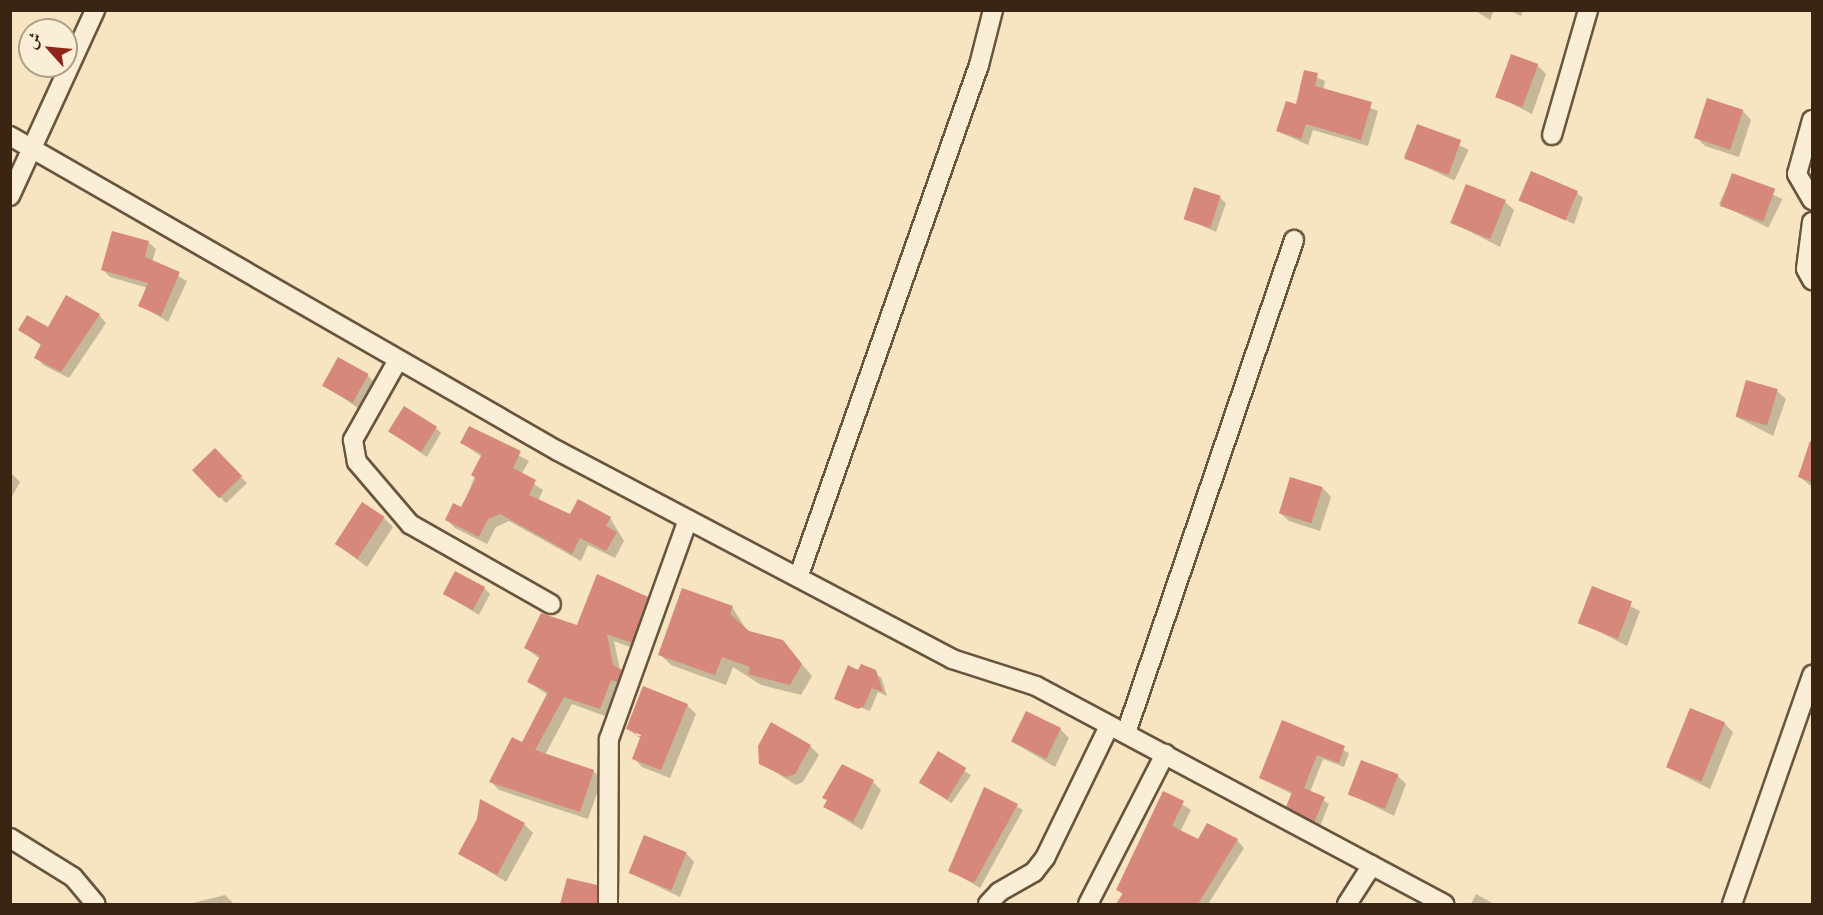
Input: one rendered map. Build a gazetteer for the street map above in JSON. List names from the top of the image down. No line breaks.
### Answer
{"north":"top left"}
